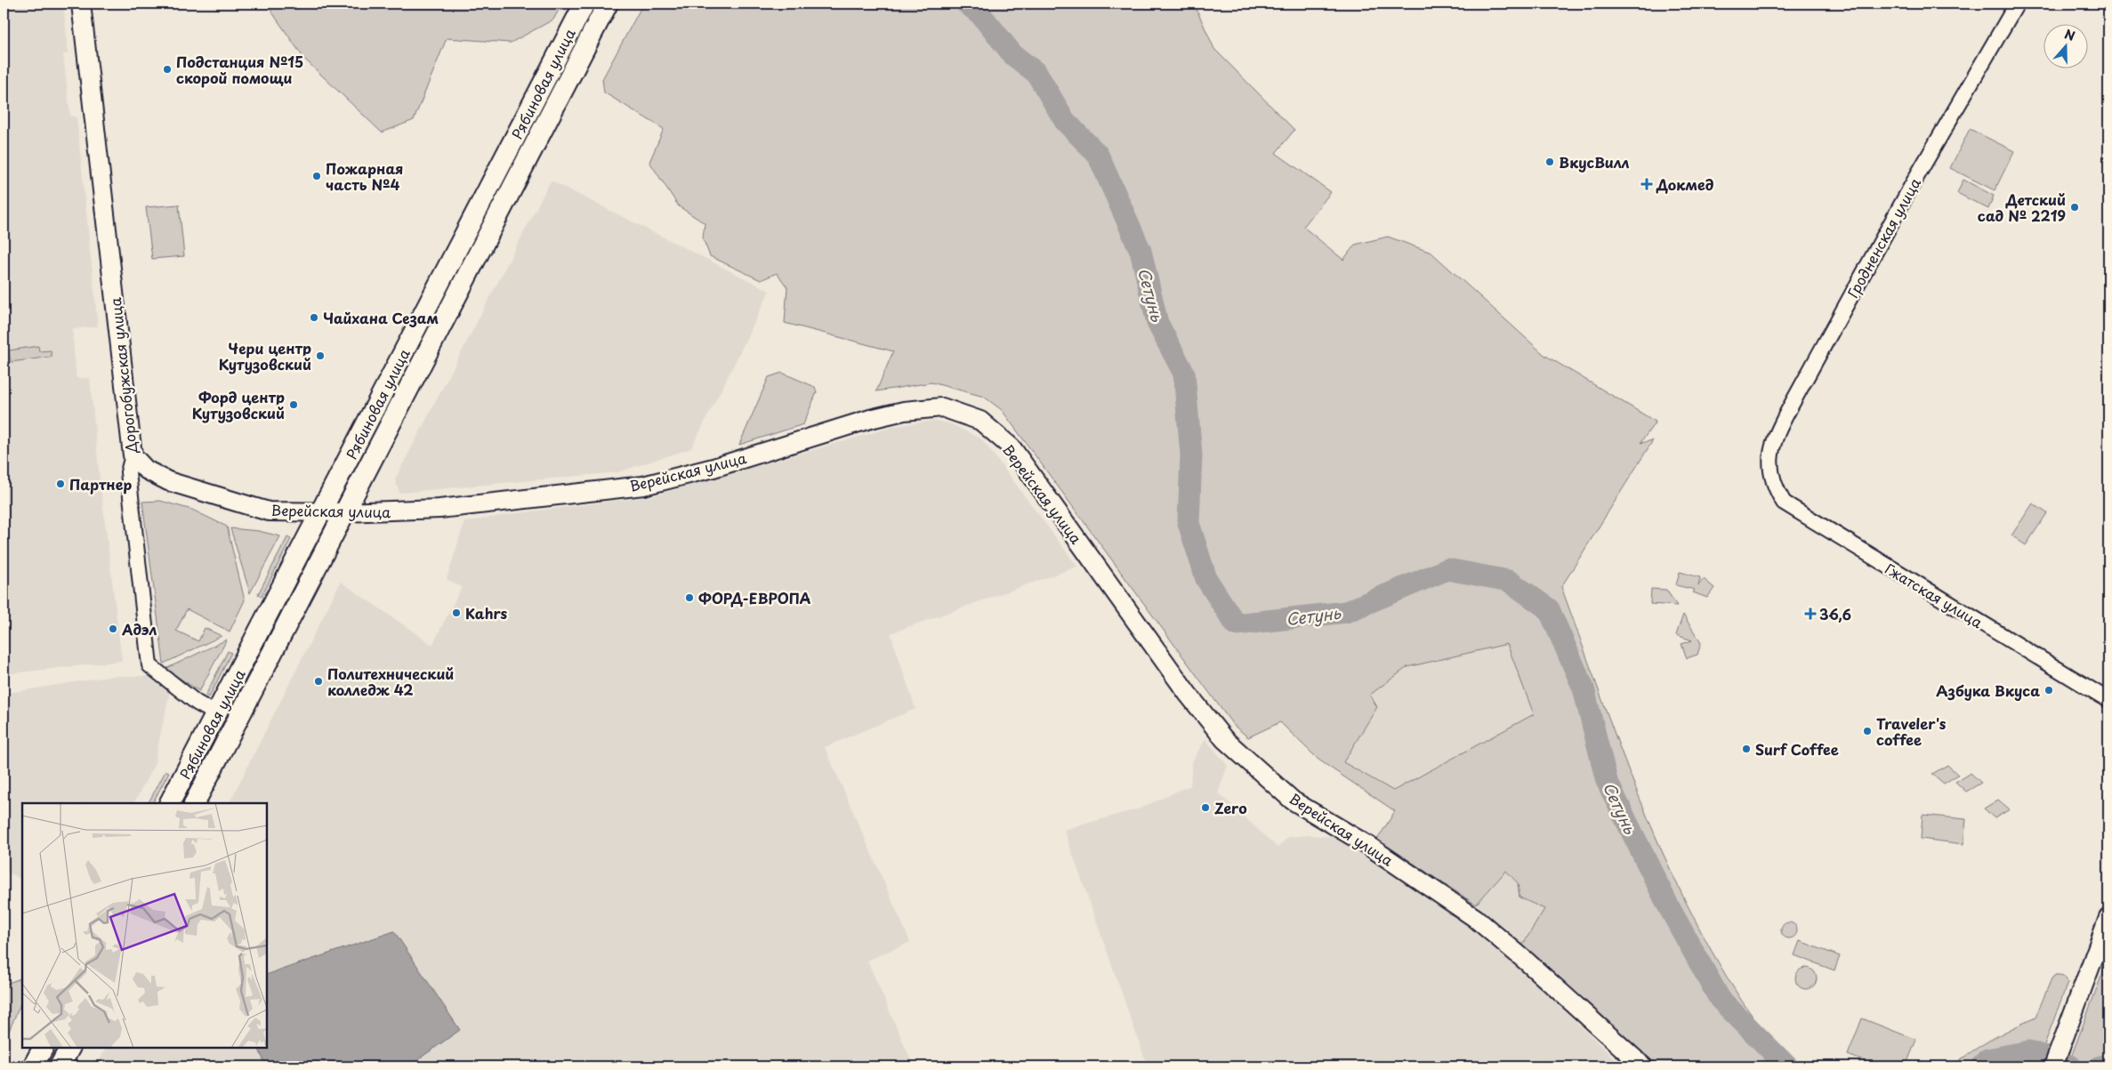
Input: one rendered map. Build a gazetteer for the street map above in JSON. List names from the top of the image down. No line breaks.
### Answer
{"streets":{"main road":["Рябиновая улица"],"street":["Гродненская улица","Дорогобужская улица","Верейская улица","Гжатская улица"]},"crossings":[["Рябиновая улица","Дорогобужская улица"],["Рябиновая улица","Верейская улица"],["Гродненская улица","Гжатская улица"],["Дорогобужская улица","Верейская улица"]],"water":["Сетунь"],"places":{"other":["Подстанция №15 скорой помощи","ВкусВилл","Пожарная часть №4","Детский сад № 2219","Чайхана Сезам","Чери центр Кутузовский","Форд центр Кутузовский","Партнер","ФОРД-ЕВРОПА","Kahrs","Адэл","Политехнический колледж 42","Азбука Вкуса","Traveler's coffee","Surf Coffee","Zero"],"health":["Докмед","36,6"]},"north":"top"}
